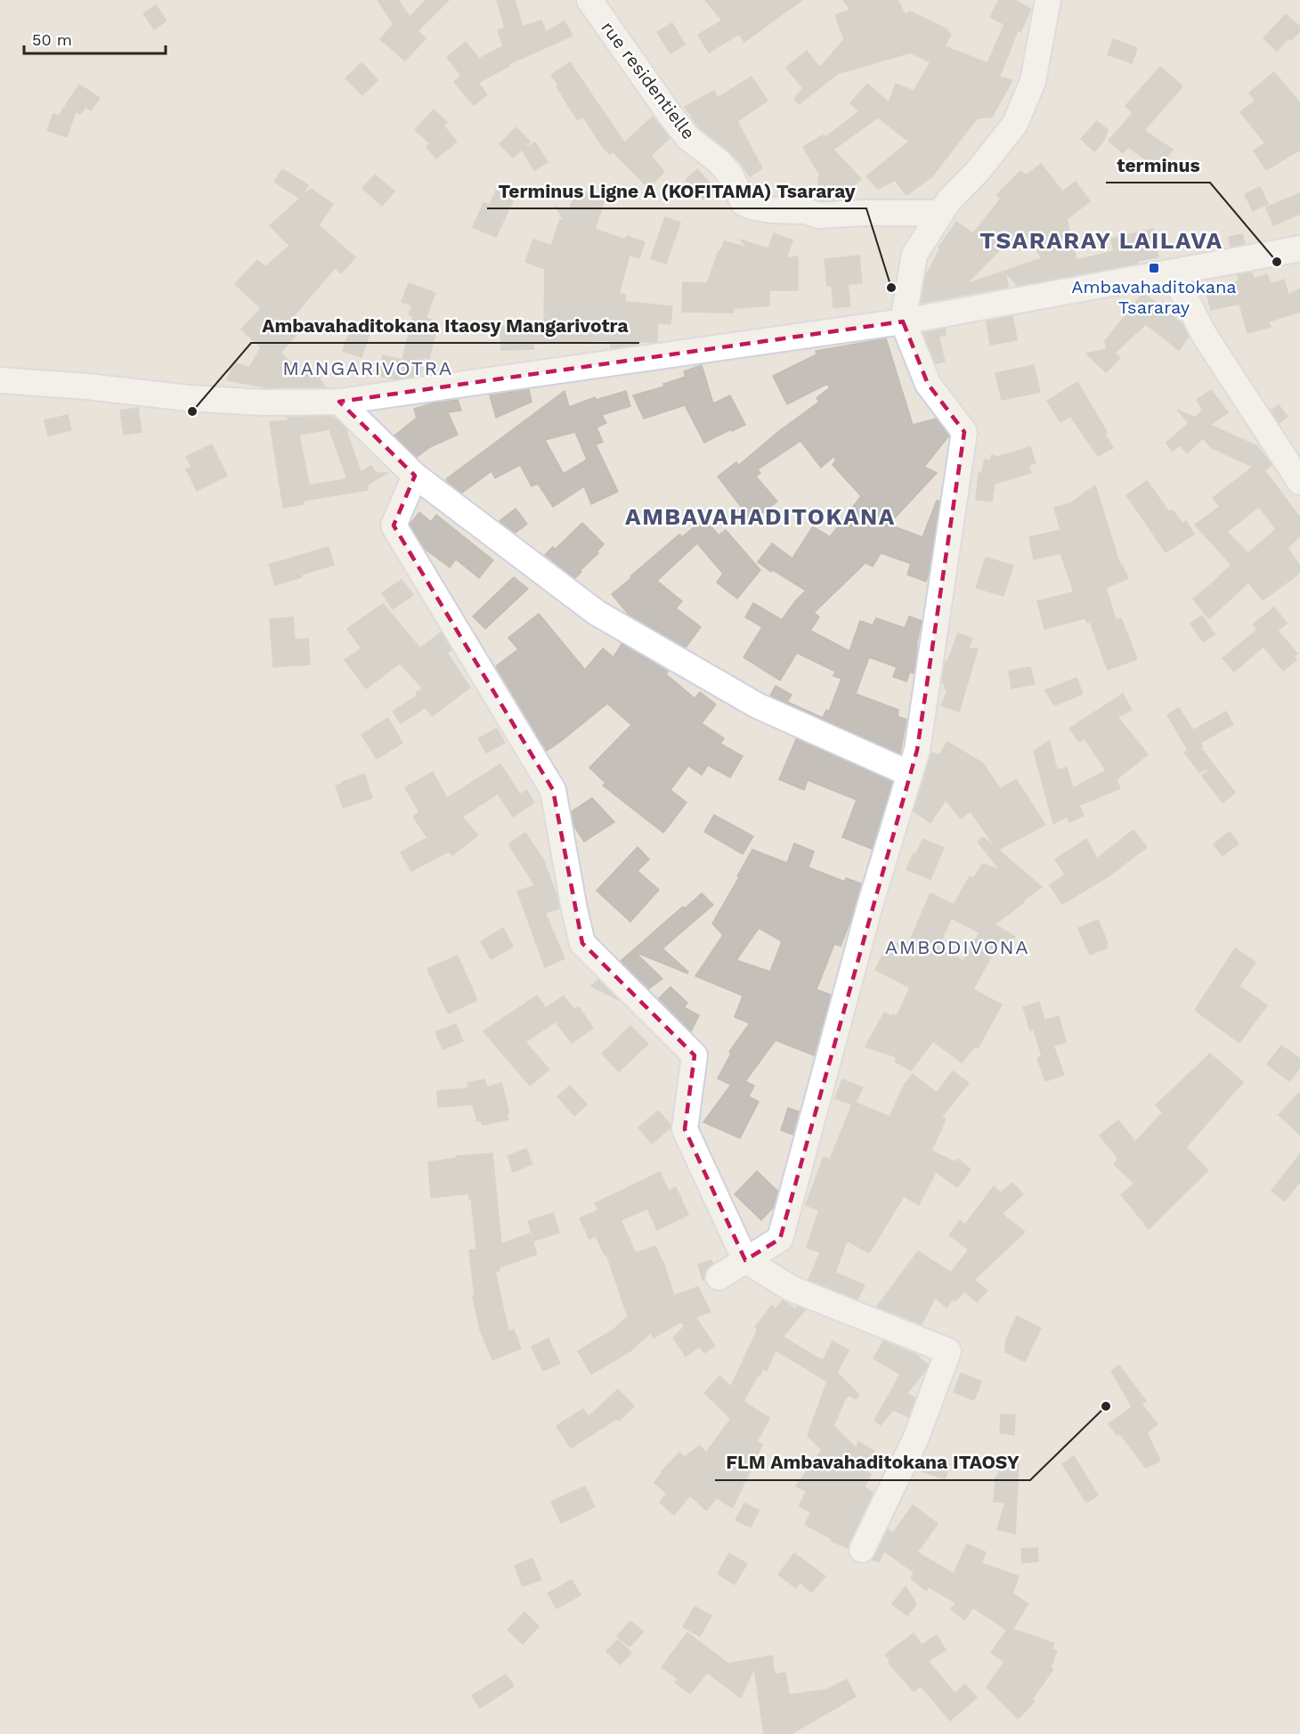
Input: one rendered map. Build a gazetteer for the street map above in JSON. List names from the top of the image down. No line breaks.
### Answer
{"streets":{"street":["rue residentielle"]},"districts":["TSARARAY LAILAVA","MANGARIVOTRA","AMBAVAHADITOKANA","AMBODIVONA"],"places":{"other":["terminus","Terminus Ligne A (KOFITAMA) Tsararay","Ambavahaditokana Itaosy Mangarivotra","FLM Ambavahaditokana ITAOSY"],"transit":["Ambavahaditokana Tsararay"]},"scale_bar":"50 m"}
